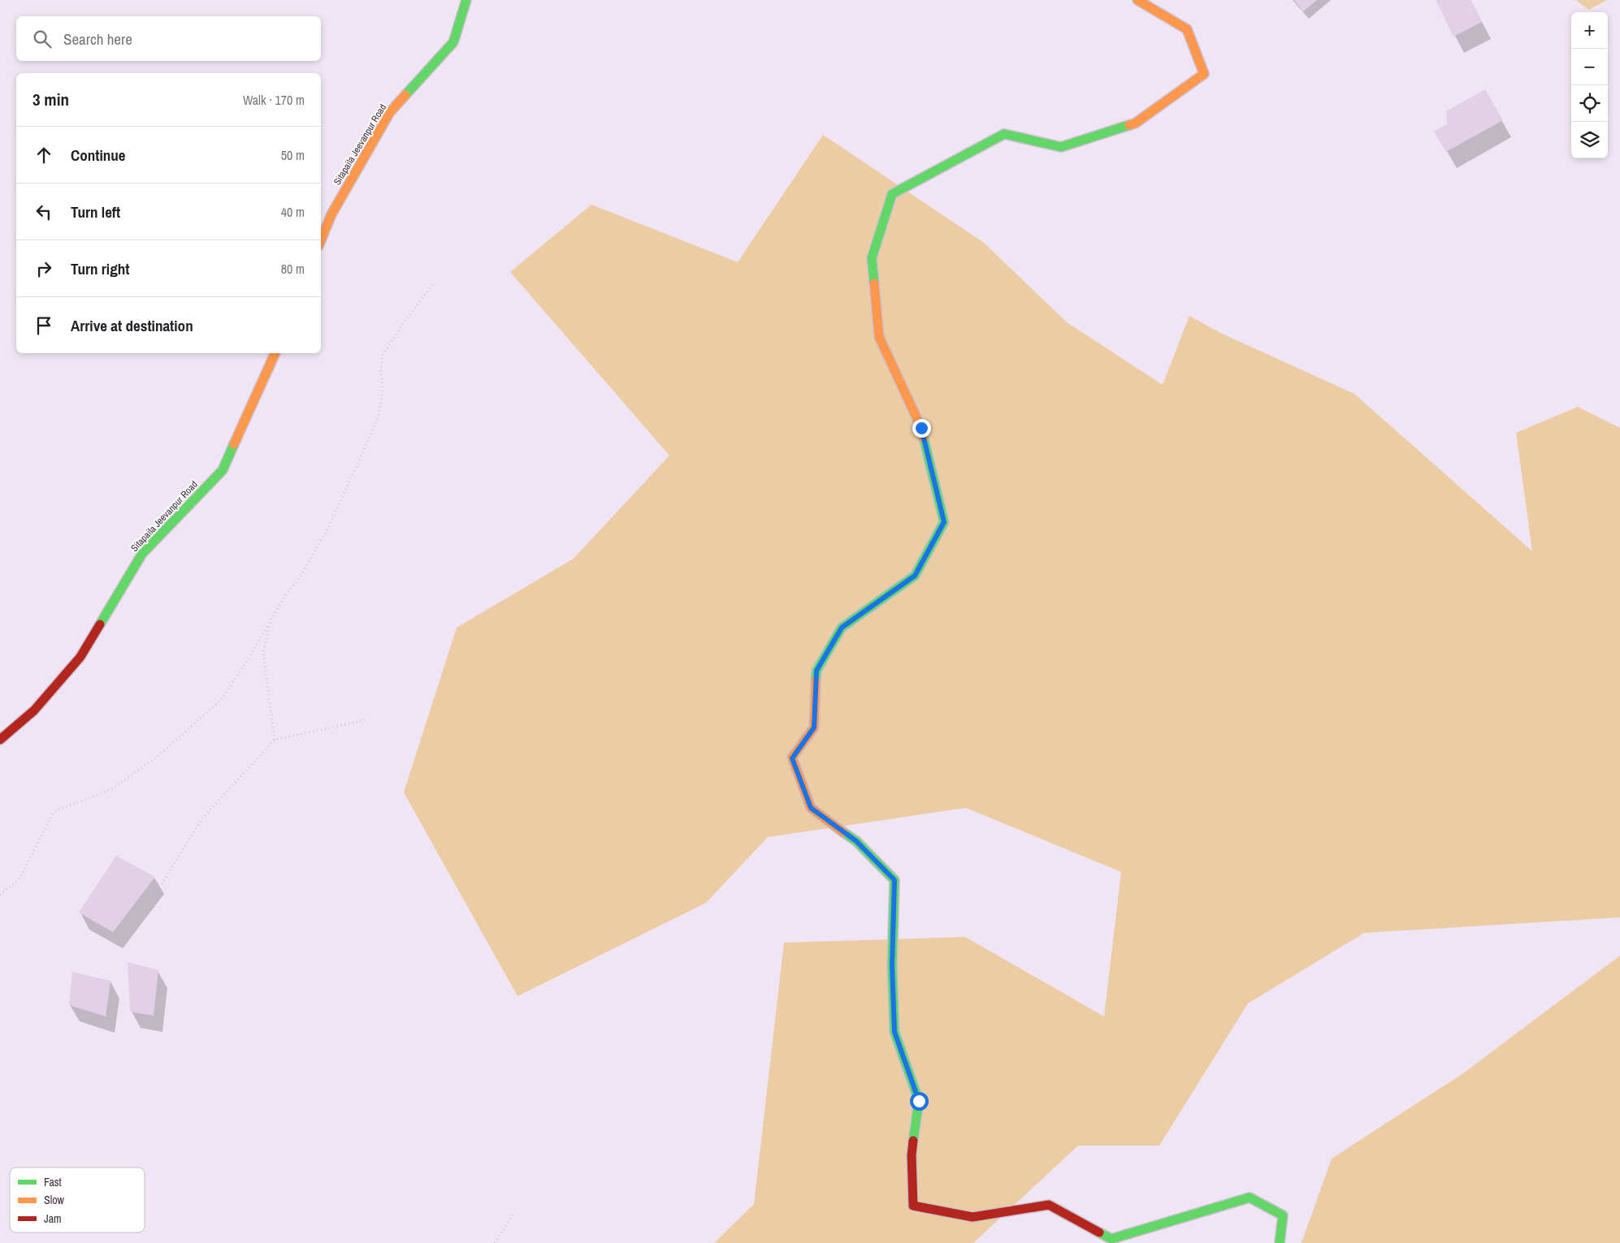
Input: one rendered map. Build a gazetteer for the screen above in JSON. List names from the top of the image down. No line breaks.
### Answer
{"streets":{"street":["Sitapaila Jeevanpur Road"]},"legend":["Fast","Slow","Jam"],"page":{"map_buttons":["+","−"],"search":"Search here","heading":["3 min","Walk · 170 m"],"list":[["Continue","50 m"],["Turn left","40 m"],["Turn right","80 m"],"Arrive at destination"]}}
